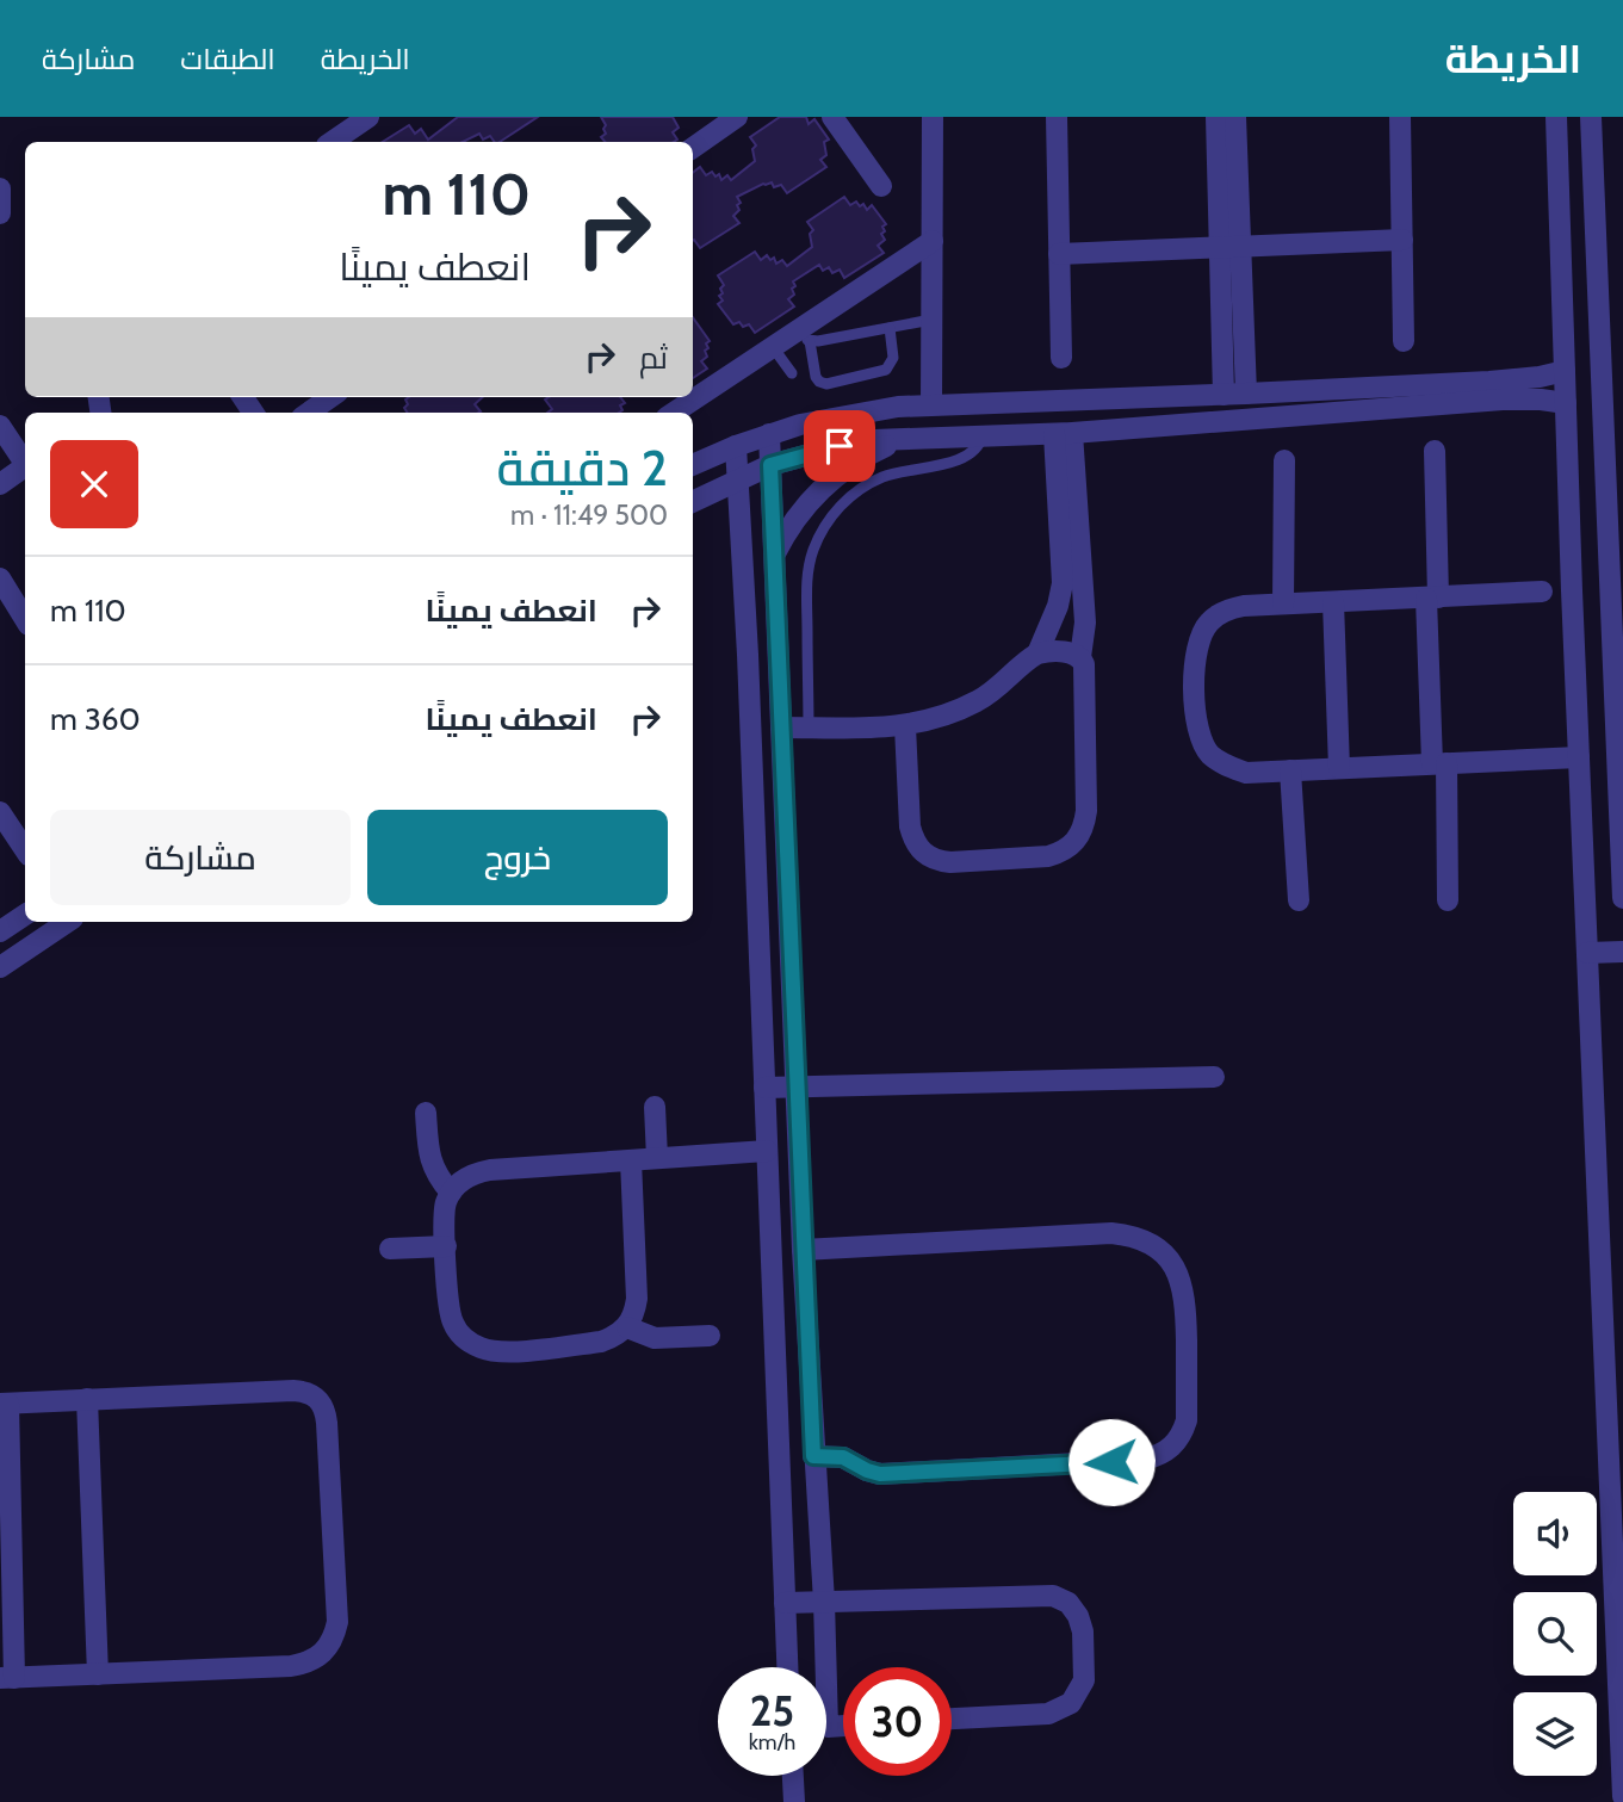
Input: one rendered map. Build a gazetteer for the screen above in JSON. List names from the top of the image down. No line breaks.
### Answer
{"page":{"header":"الخريطة","nav":["الخريطة","الطبقات","مشاركة"],"turn":["110 m","انعطف يمينًا"],"then":"ثم","heading":["2 دقيقة","500 m · 11:49"],"list":[{"name":"انعطف يمينًا","value":"110 m"},{"name":"انعطف يمينًا","value":"360 m"}],"buttons":["خروج","مشاركة"],"speed":"25 km/h","limit":"30"}}
